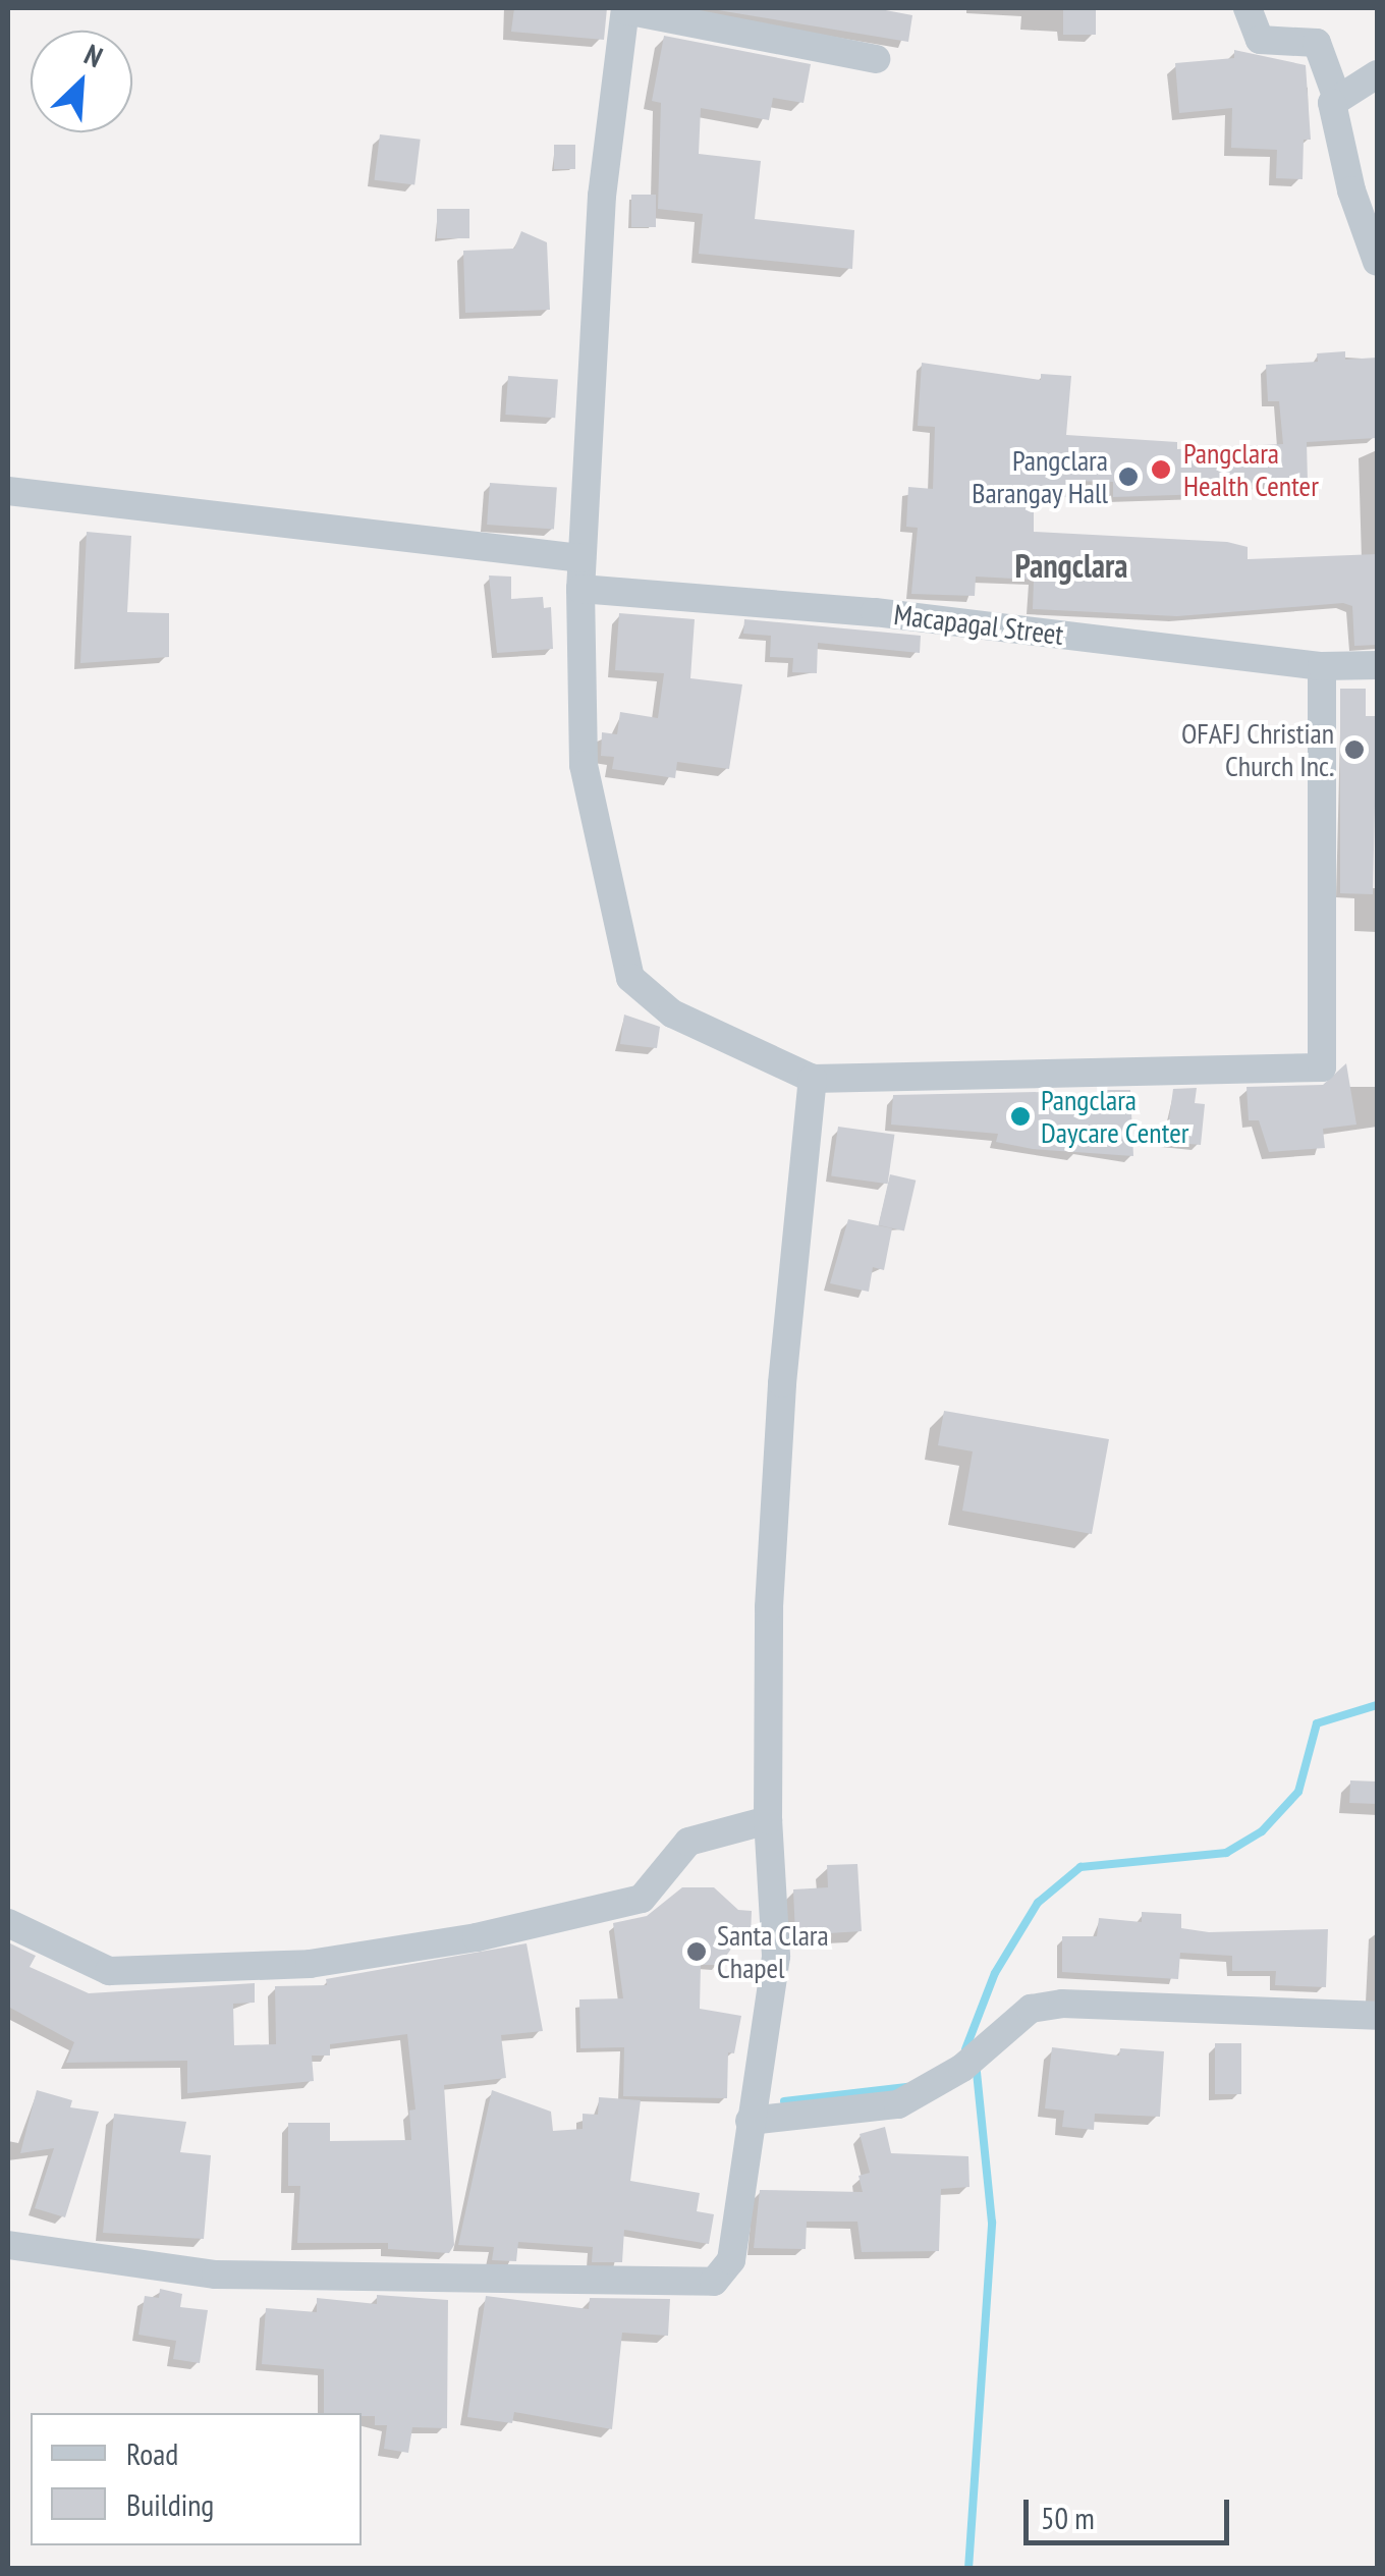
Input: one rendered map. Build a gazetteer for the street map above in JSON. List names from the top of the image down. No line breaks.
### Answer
{"streets":{"street":["Macapagal Street"]},"districts":["Pangclara"],"places":["Pangclara Health Center","Pangclara Barangay Hall","OFAFJ Christian Church Inc.","Pangclara Daycare Center","Santa Clara Chapel"],"legend":["Road","Building"],"scale_bar":"50 m","north":"top right"}
